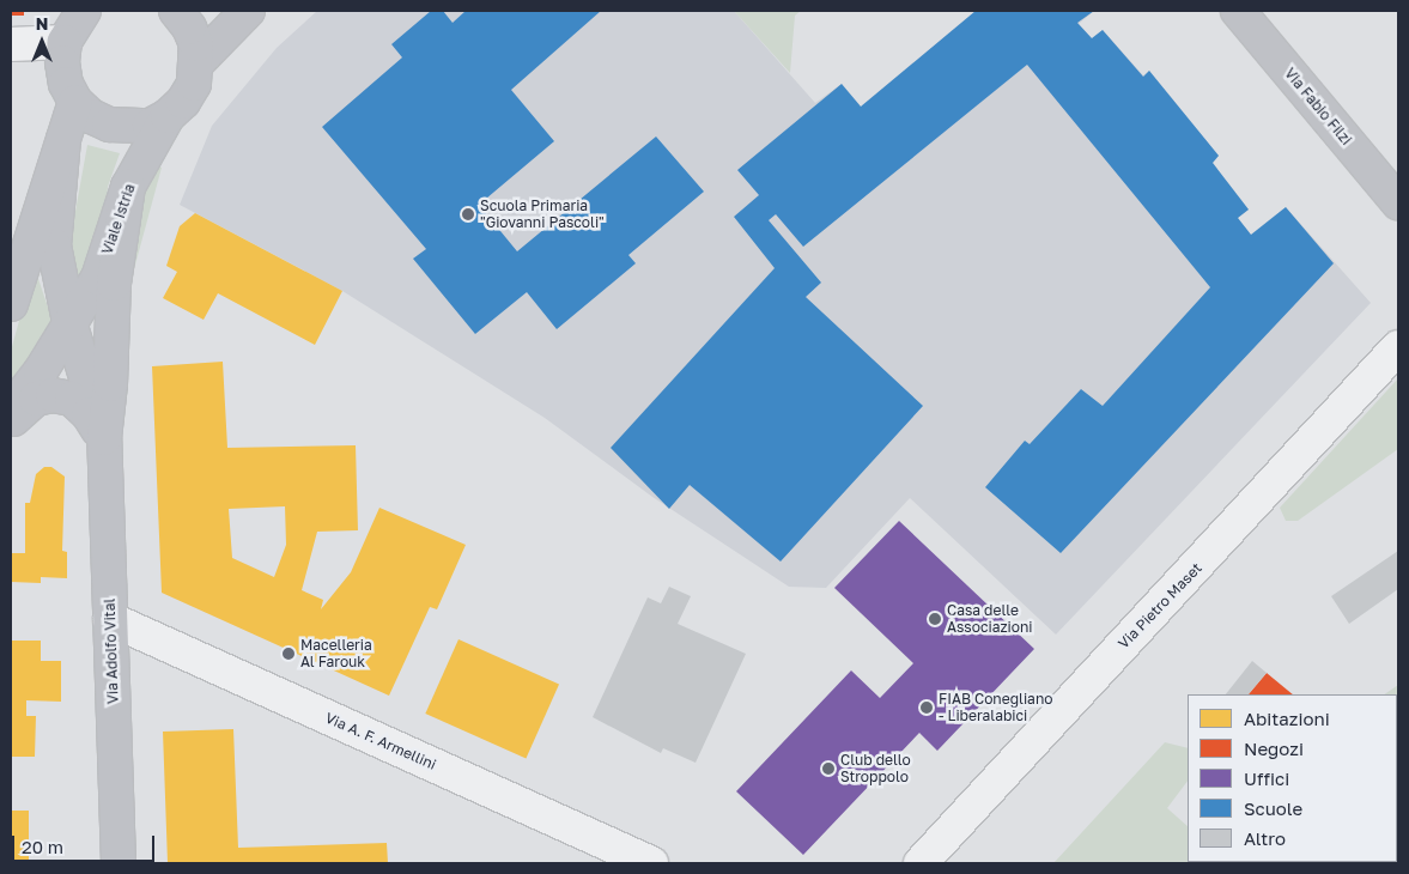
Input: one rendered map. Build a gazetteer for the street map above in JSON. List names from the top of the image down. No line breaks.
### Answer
{"streets":{"street":["Via Fabio Filzi","Viale Istria","Via Pietro Maset","Via Adolfo Vital","Via A. F. Armellini"]},"crossings":[["Viale Istria","Via Adolfo Vital"],["Via Adolfo Vital","Via A. F. Armellini"]],"places":["Scuola Primaria \"Giovanni Pascoli\"","Casa delle Associazioni","Macelleria Al Farouk","FIAB Conegliano - Liberalabici","Club dello Stroppolo"],"legend":["Abitazioni","Negozi","Uffici","Scuole","Altro"],"scale_bar":"20 m","north":"top"}
